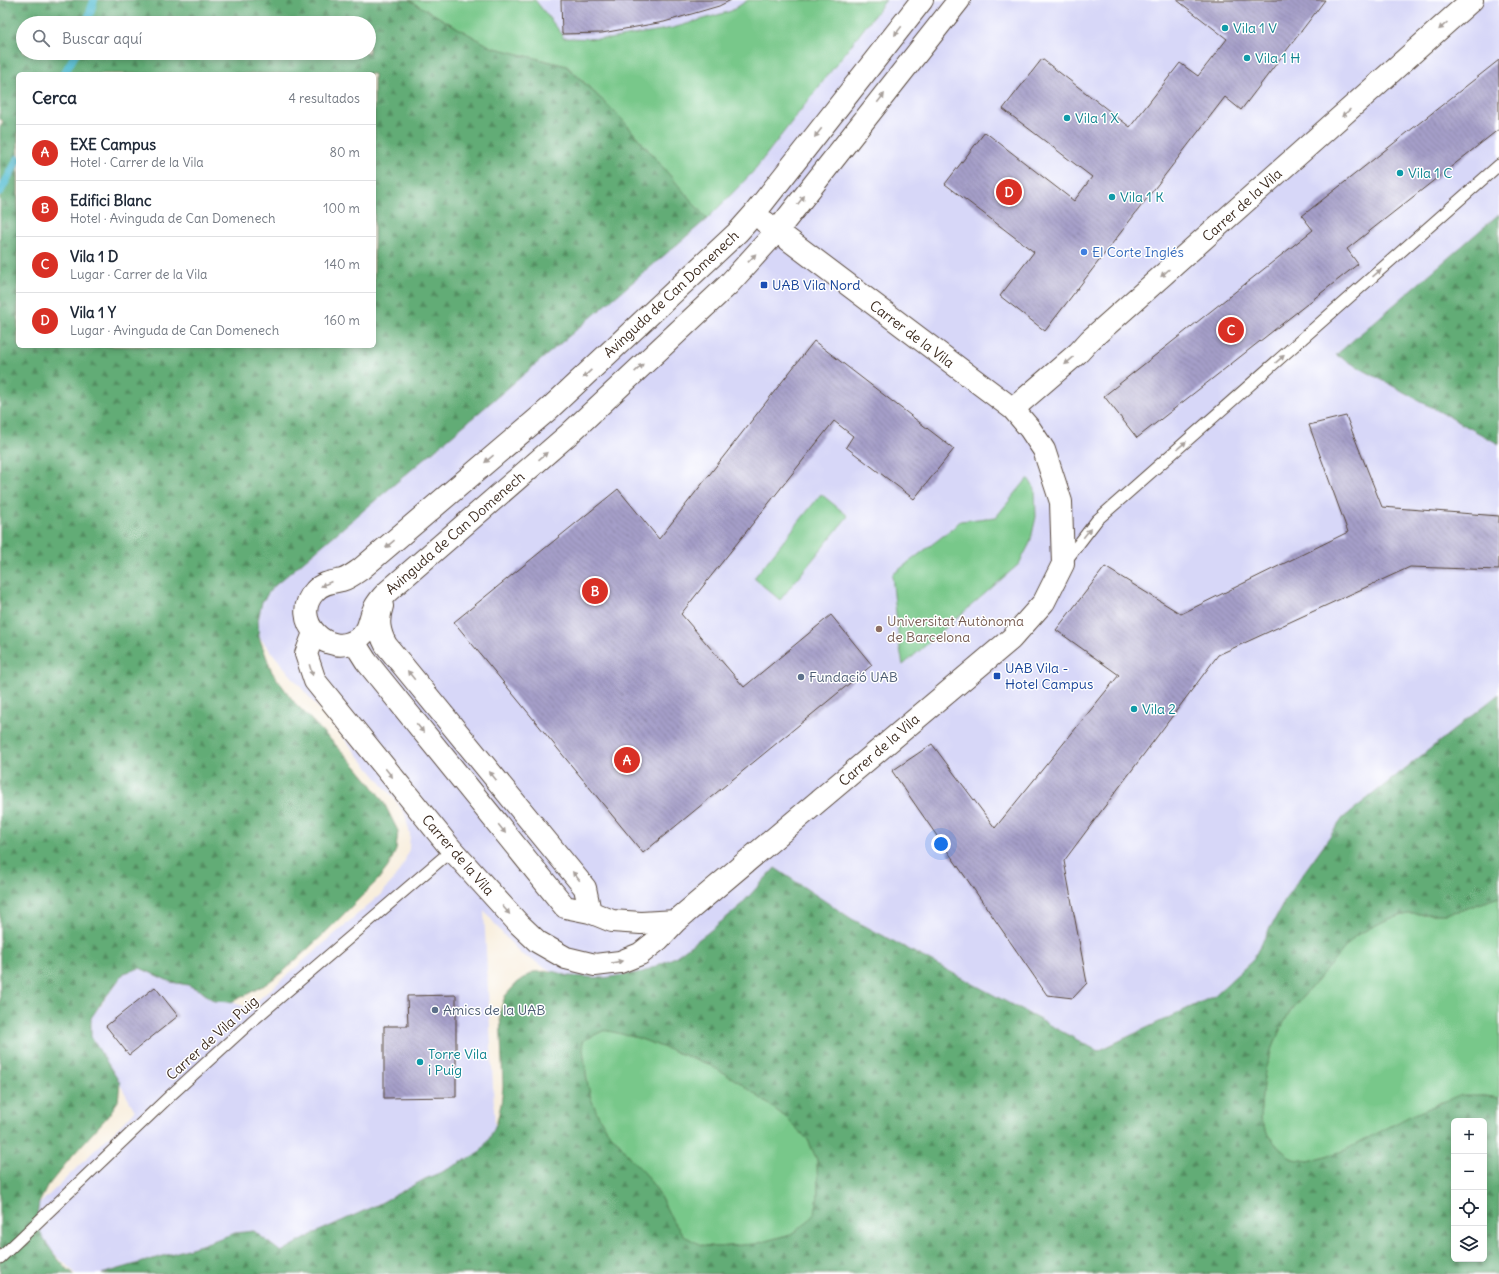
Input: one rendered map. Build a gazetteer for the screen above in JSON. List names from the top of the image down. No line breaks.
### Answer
{"streets":{"street":["Carrer de la Vila","Avinguda de Can Domenech"],"lane":["Carrer de Vila Puig"]},"crossings":[["Carrer de la Vila","Avinguda de Can Domenech"],["Carrer de la Vila","Carrer de Vila Puig"]],"places":{"other":["Vila 1 V","Vila 1 H","Vila 1 X","Vila 1 C","Vila 1 K","El Corte Inglés","Universitat Autònoma de Barcelona","Fundació UAB","Vila 2","Amics de la UAB","Torre Vila i Puig"],"transit":["UAB Vila Nord","UAB Vila - Hotel Campus"]},"page":{"search":"Buscar aquí","heading":["Cerca","4 resultados"],"list":[{"mark":"A","name":"EXE Campus","note":"Hotel · Carrer de la Vila","value":"80 m"},{"mark":"B","name":"Edifici Blanc","note":"Hotel · Avinguda de Can Domenech","value":"100 m"},{"mark":"C","name":"Vila 1 D","note":"Lugar · Carrer de la Vila","value":"140 m"},{"mark":"D","name":"Vila 1 Y","note":"Lugar · Avinguda de Can Domenech","value":"160 m"}],"pins":["D","C","B","A"],"map_buttons":["+","−"]}}
